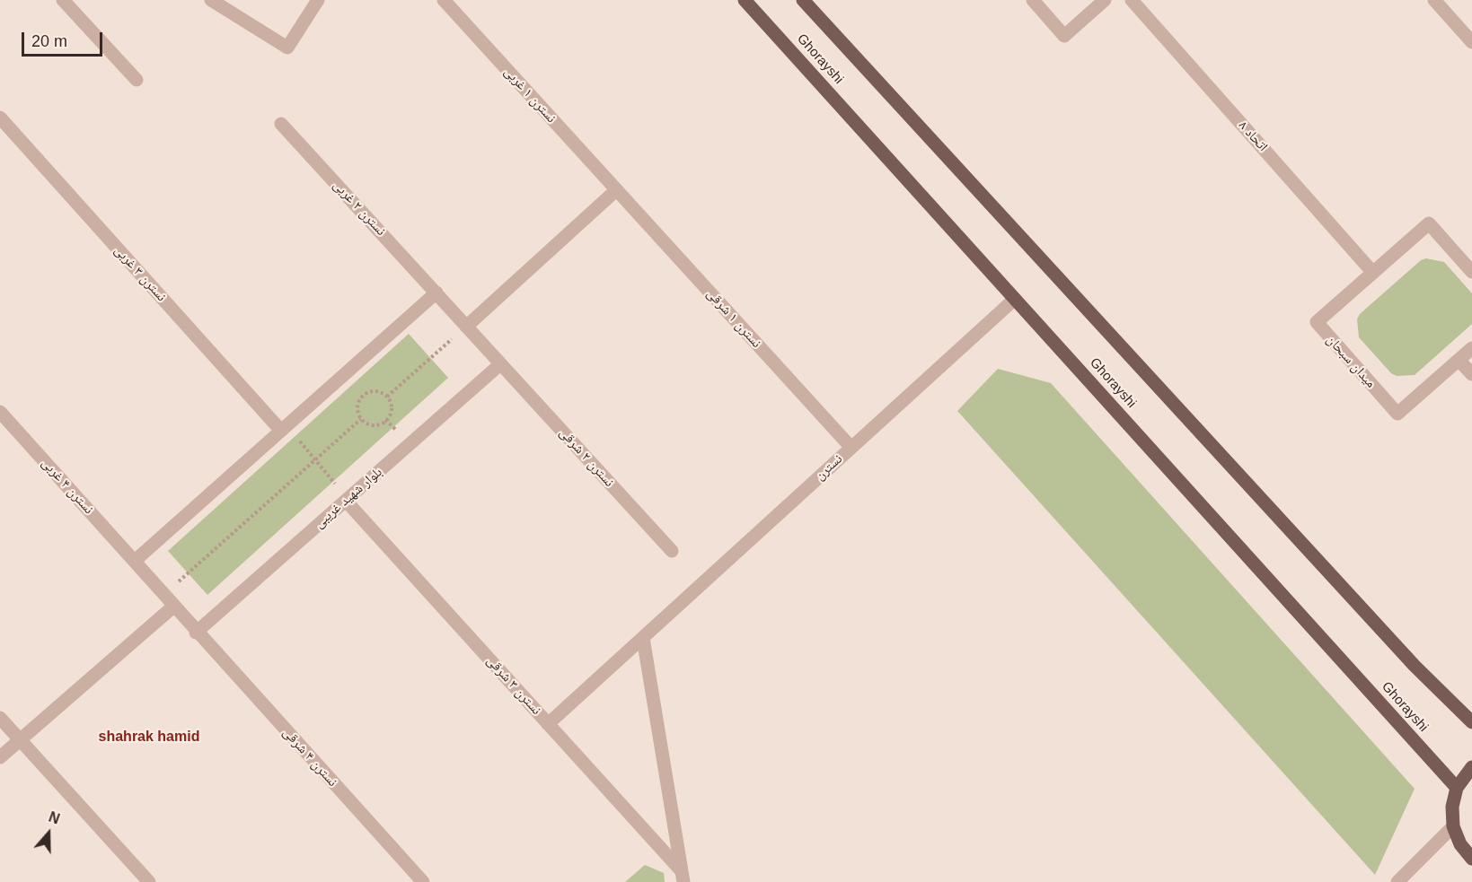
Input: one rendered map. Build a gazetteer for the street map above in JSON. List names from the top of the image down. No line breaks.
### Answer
{"streets":{"main road":["Ghorayshi"],"street":["نسترن ۱ غربی","اتحاد ۸","نسترن ۲ غربی","نسترن ۳ غربی","نسترن ۱ شرقی","میدان سبحان","نسترن ۲ شرقی","نسترن","نسترن ۴ غربی","بلوار شهید غریبی","نسترن ۳ شرقی","نسترن ۴ شرقی"]},"crossings":[["Ghorayshi","نسترن"],["نسترن ۱ غربی","نسترن ۱ شرقی"],["اتحاد ۸","میدان سبحان"],["نسترن ۲ غربی","نسترن ۲ شرقی"],["نسترن ۱ شرقی","نسترن"],["نسترن ۲ شرقی","بلوار شهید غریبی"],["نسترن","نسترن ۳ شرقی"],["نسترن ۴ غربی","نسترن ۴ شرقی"],["بلوار شهید غریبی","نسترن ۳ شرقی"],["بلوار شهید غریبی","نسترن ۴ شرقی"]],"districts":["shahrak hamid"],"scale_bar":"20 m","north":"top"}
